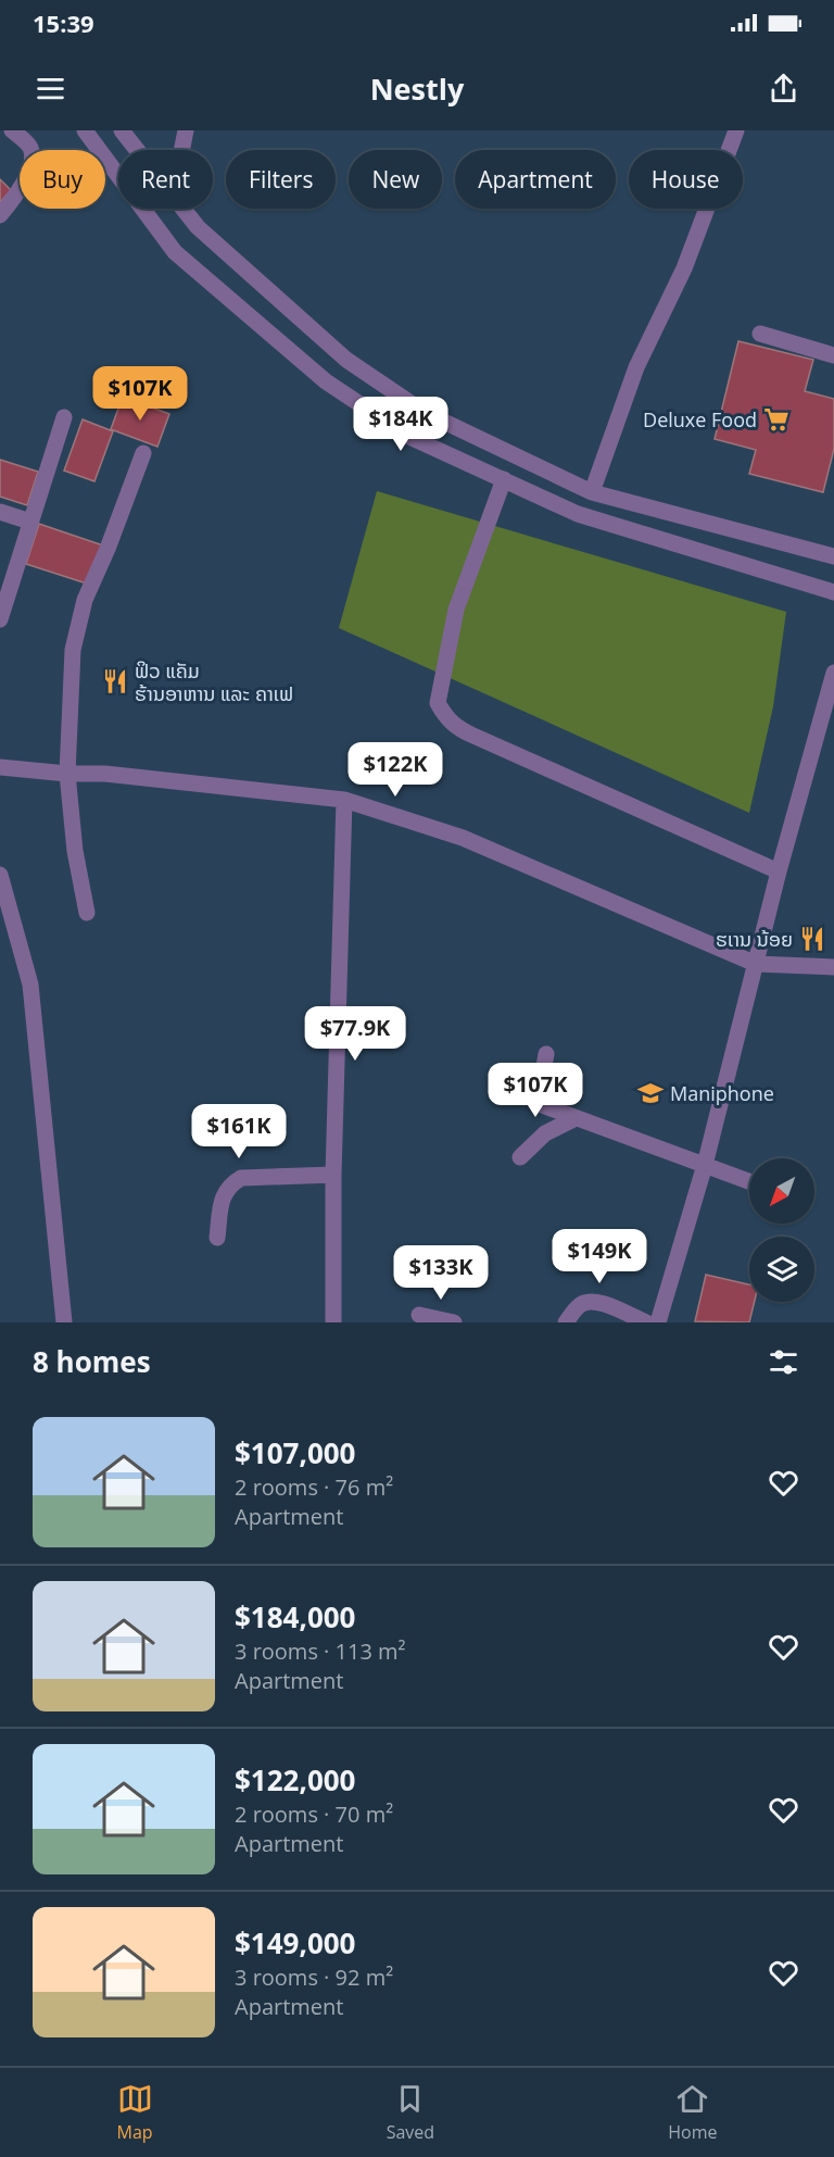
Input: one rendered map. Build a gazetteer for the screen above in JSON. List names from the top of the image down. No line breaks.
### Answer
{"places":{"supermarket":["Deluxe Food"],"restaurant":["ຟິວ ແຄັມ ຮ້ານອາຫານ ແລະ ຄາເຟ","ຮເານ ນ້ອຍ"],"school or university":["Maniphone"]},"north":"bottom left","page":{"status":"15:39","header":"Nestly","chip":["Buy","Rent","Filters","New","Apartment","House"],"price":["$107K","$184K","$122K","$77.9K","$107K","$161K","$149K","$133K"],"heading":"8 homes","list":[{"name":"$107,000","note":"2 rooms · 76 m² · Apartment"},{"name":"$184,000","note":"3 rooms · 113 m² · Apartment"},{"name":"$122,000","note":"2 rooms · 70 m² · Apartment"},{"name":"$149,000","note":"3 rooms · 92 m² · Apartment"}],"tabs":["Map","Saved","Home"]}}
